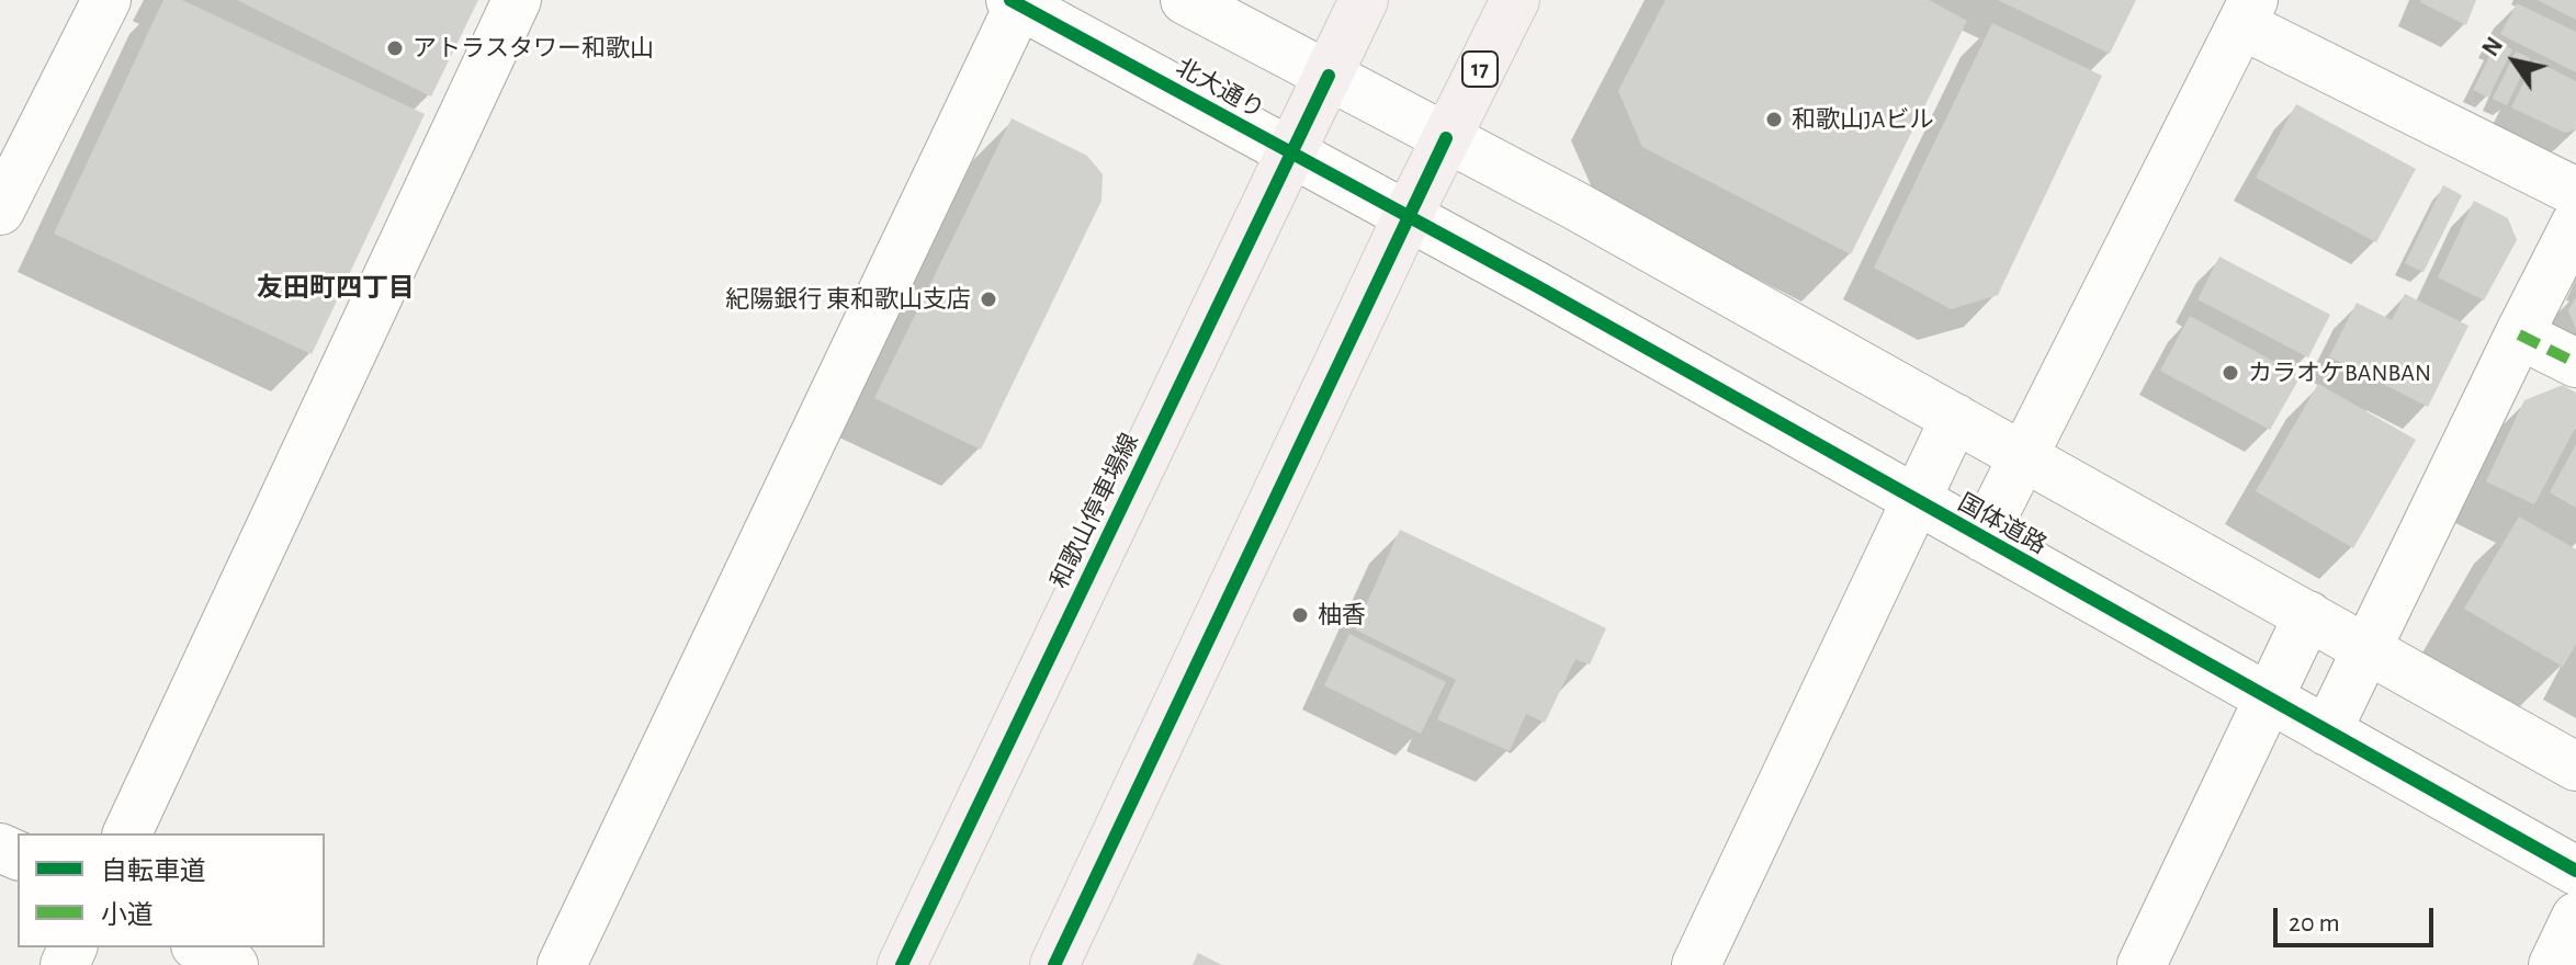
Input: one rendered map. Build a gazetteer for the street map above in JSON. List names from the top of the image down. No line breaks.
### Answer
{"streets":{"main road":["17","和歌山停車場線"],"street":["北大通り","国体道路"]},"crossings":[["17","北大通り"],["17","国体道路"],["北大通り","和歌山停車場線"],["北大通り","国体道路"]],"districts":["友田町四丁目"],"places":["アトラスタワー和歌山","和歌山JAビル","紀陽銀行 東和歌山支店","カラオケBANBAN","柚香"],"legend":["自転車道","小道"],"scale_bar":"20 m","north":"top left"}
